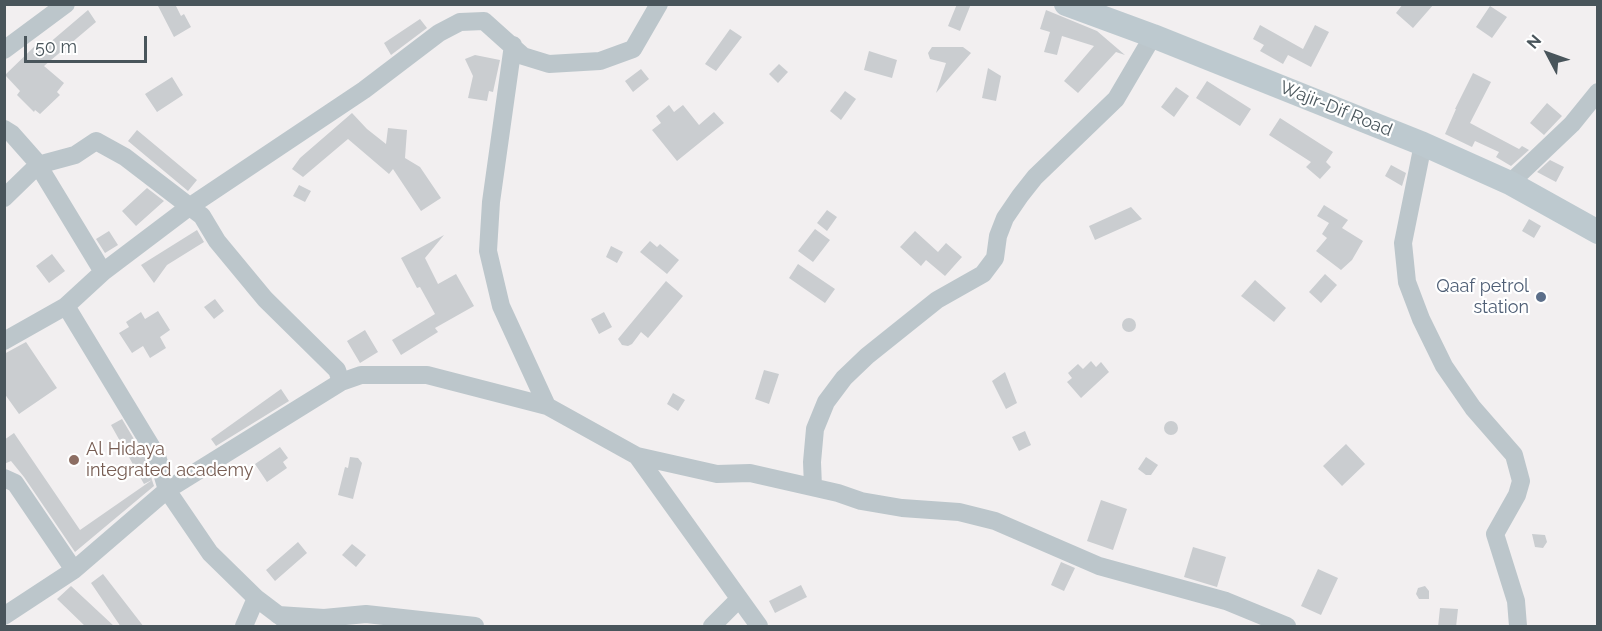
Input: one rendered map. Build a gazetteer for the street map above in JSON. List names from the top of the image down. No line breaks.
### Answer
{"streets":{"main road":["Wajir-Dif Road"]},"places":["Qaaf petrol station","Al Hidaya integrated academy"],"scale_bar":"50 m","north":"top left"}
